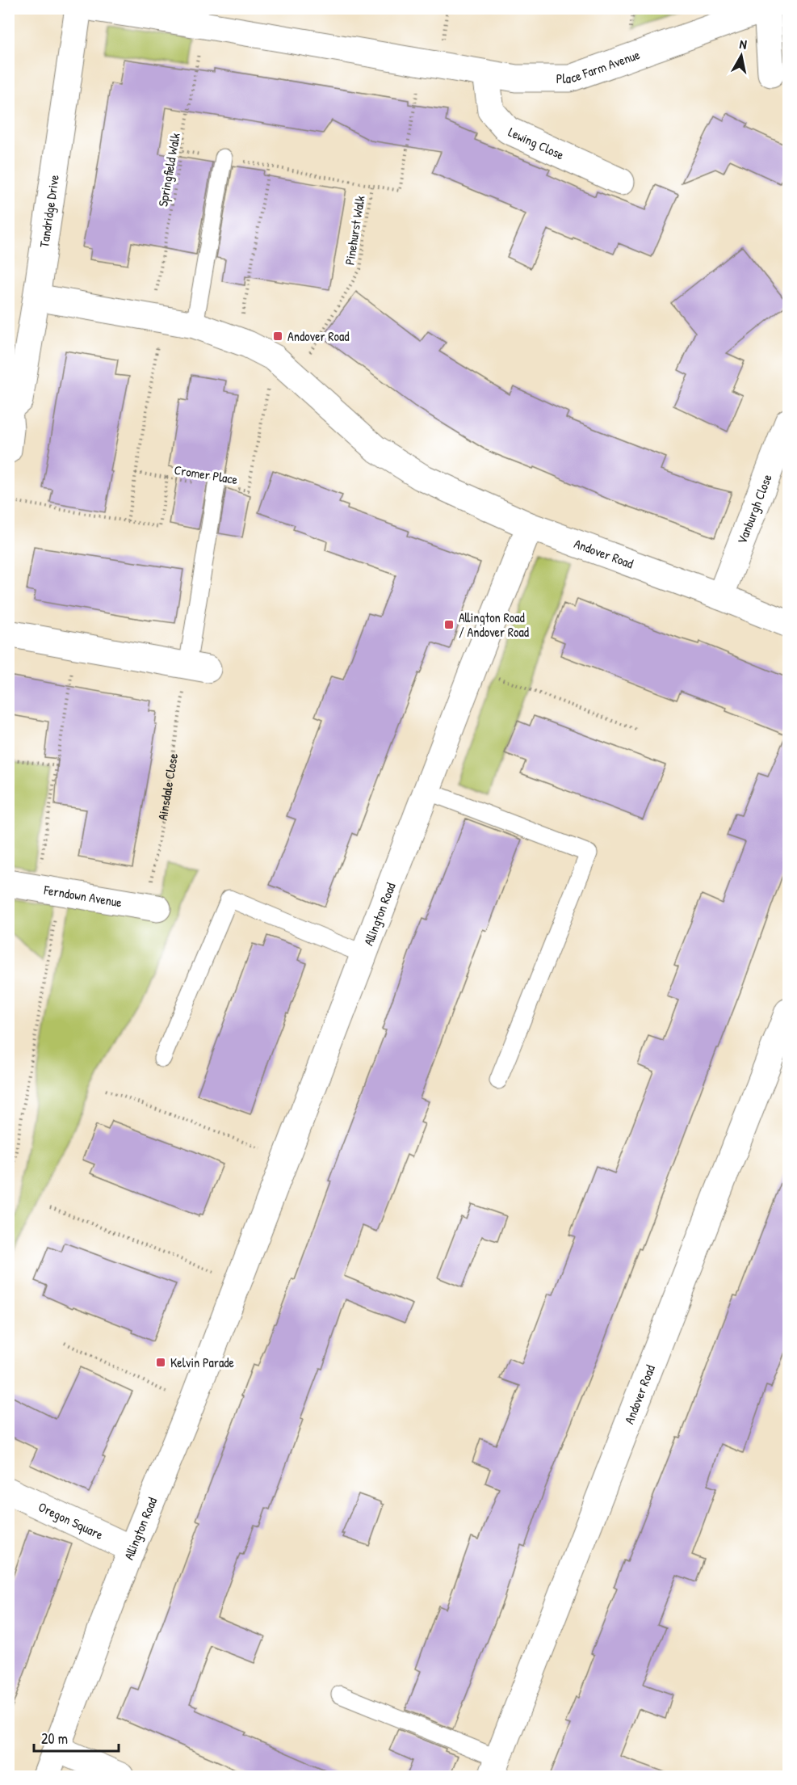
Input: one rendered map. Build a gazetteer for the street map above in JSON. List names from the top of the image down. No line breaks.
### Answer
{"streets":{"street":["Place Farm Avenue","Lewing Close","Tandridge Drive","Vanburgh Close","Andover Road","Ferndown Avenue","Allington Road","Oregon Square"],"path":["Springfield Walk","Pinehurst Walk","Cromer Place","Ainsdale Close"]},"crossings":[["Place Farm Avenue","Lewing Close"],["Place Farm Avenue","Springfield Walk"],["Springfield Walk","Andover Road"],["Tandridge Drive","Andover Road"],["Pinehurst Walk","Andover Road"],["Cromer Place","Andover Road"],["Vanburgh Close","Andover Road"],["Andover Road","Allington Road"],["Ainsdale Close","Ferndown Avenue"],["Allington Road","Oregon Square"]],"places":{"transit":["Andover Road","Allington Road / Andover Road","Kelvin Parade"]},"scale_bar":"20 m","north":"top"}
